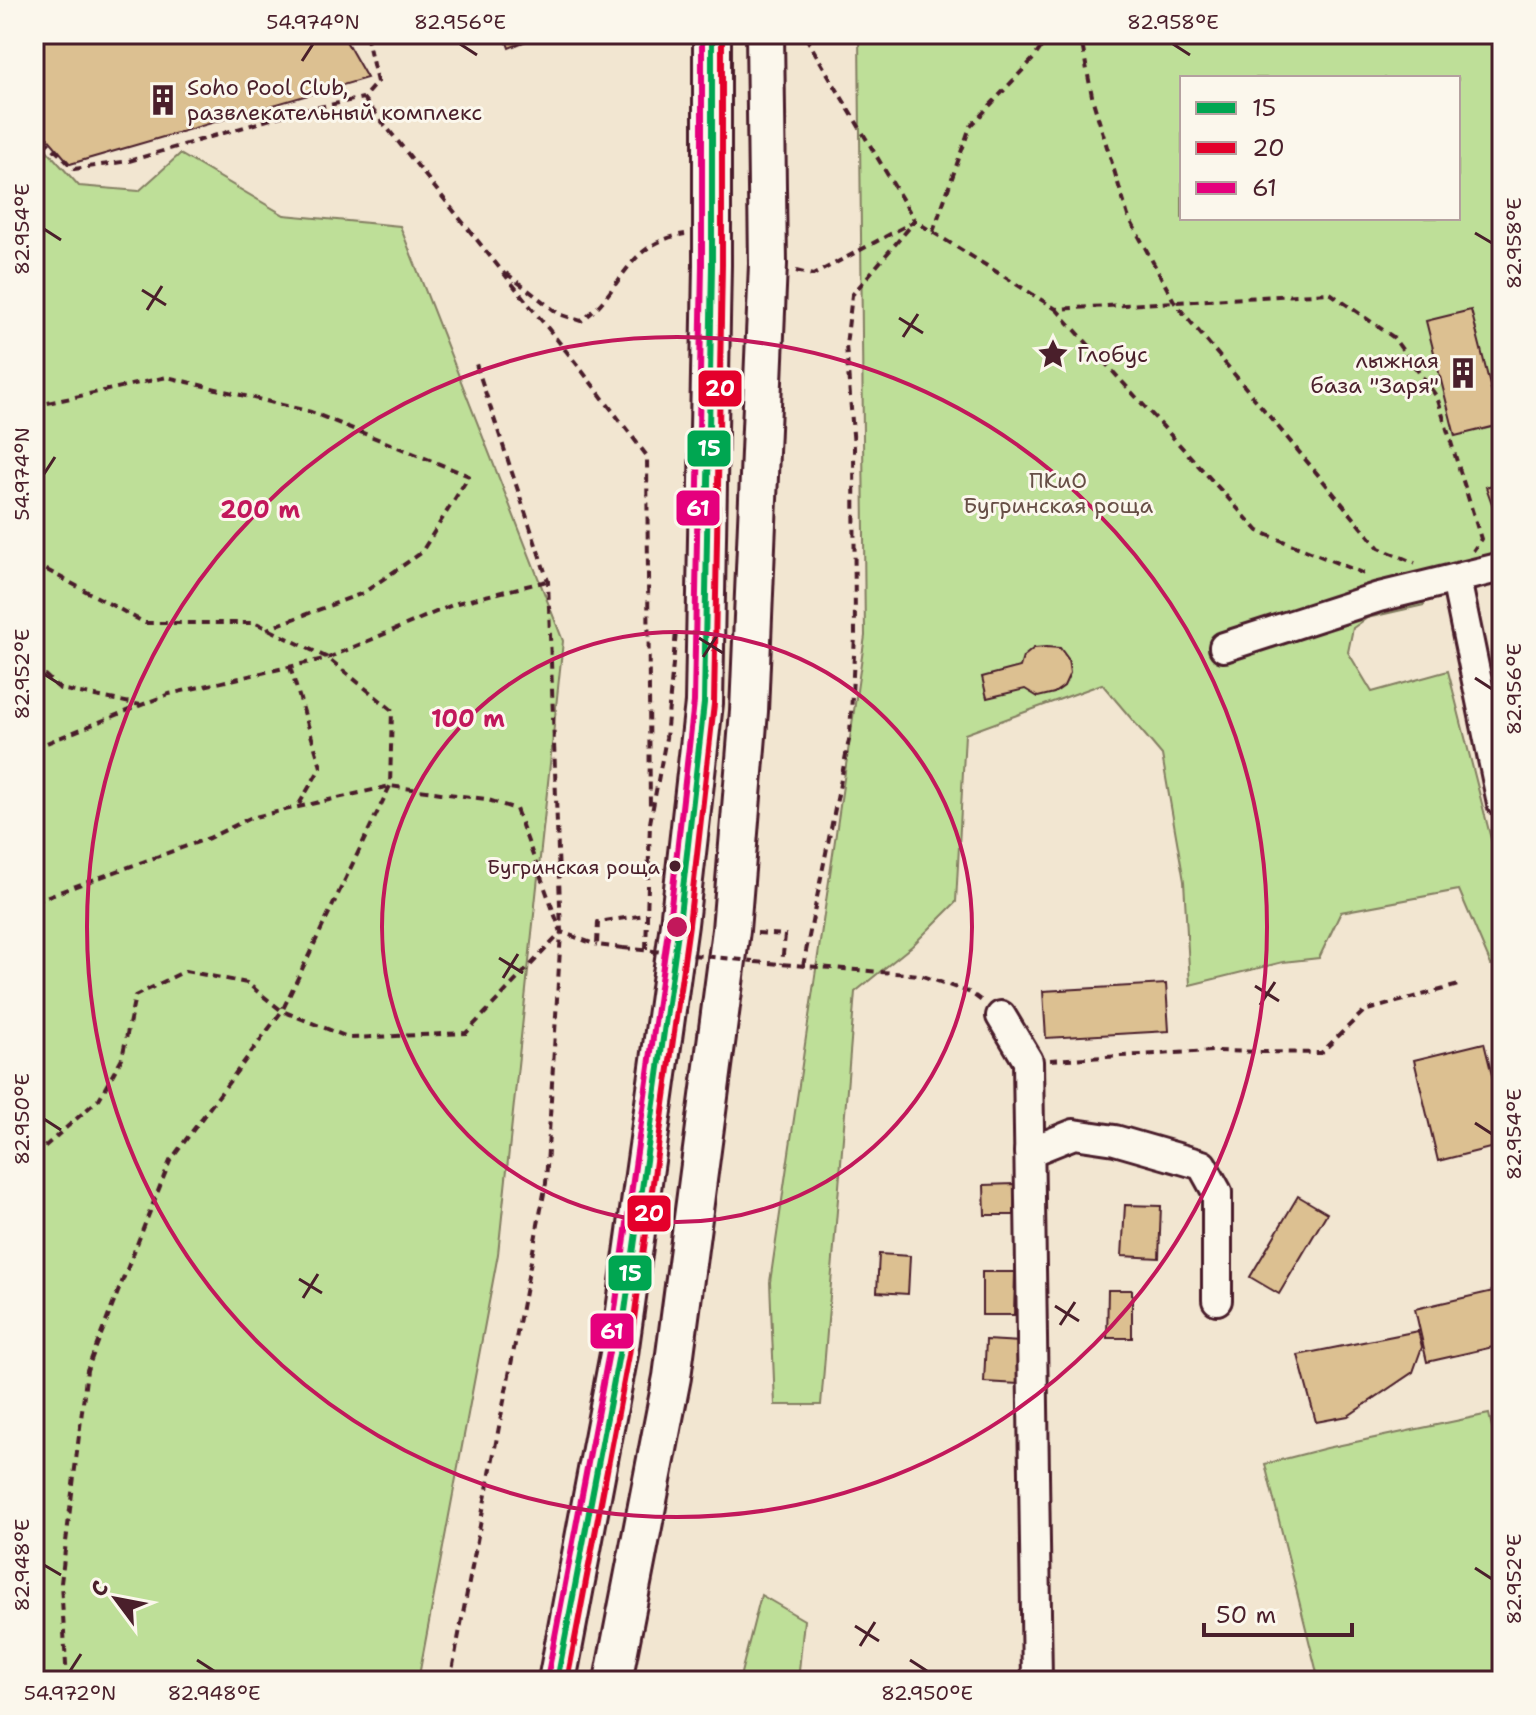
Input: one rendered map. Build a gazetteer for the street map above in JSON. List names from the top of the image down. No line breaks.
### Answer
{"parks":["ПКиО Бугринская роща"],"places":{"building":["Soho Pool Club, развлекательный комплекс","лыжная база \"Заря\""],"place":["Глобус"],"other":["Бугринская роща"]},"lines":["transit line 15","transit line 20","transit line 61"],"legend":["15","20","61"],"scale_bar":"50 m","north":"top left","coordinates":["54.974°N","82.956°E","82.958°E","82.954°E","82.952°E","82.950°E","82.948°E","54.972°N"],"rings":["200 m","100 m"]}
